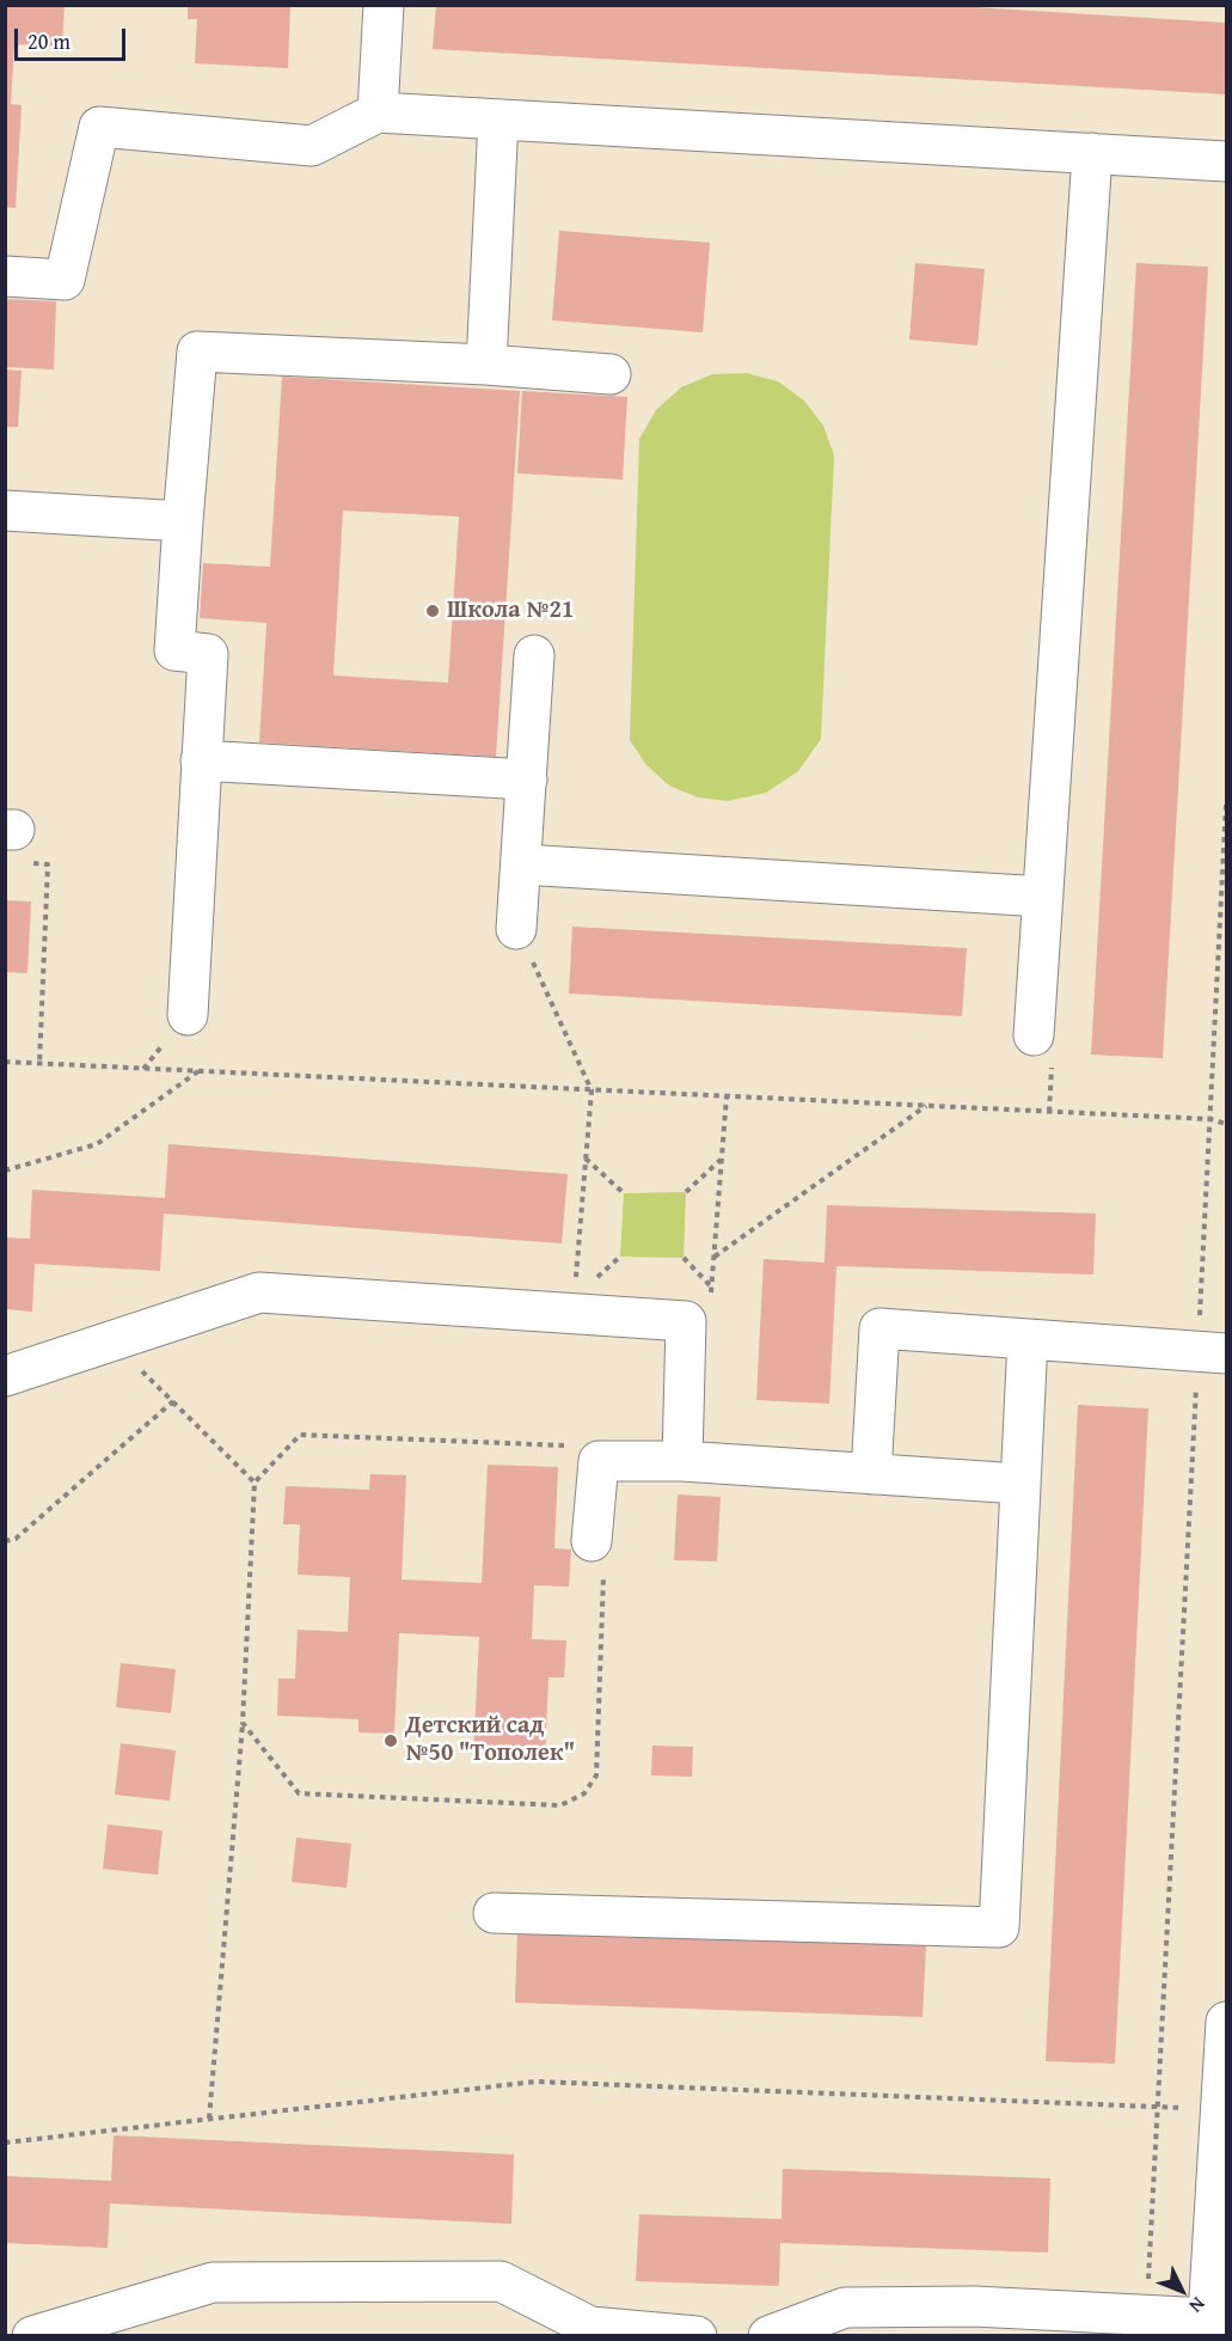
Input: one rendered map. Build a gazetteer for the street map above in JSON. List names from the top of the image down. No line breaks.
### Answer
{"places":["Школа №21","Детский сад №50 \"Тополек\""],"scale_bar":"20 m","north":"bottom right"}
